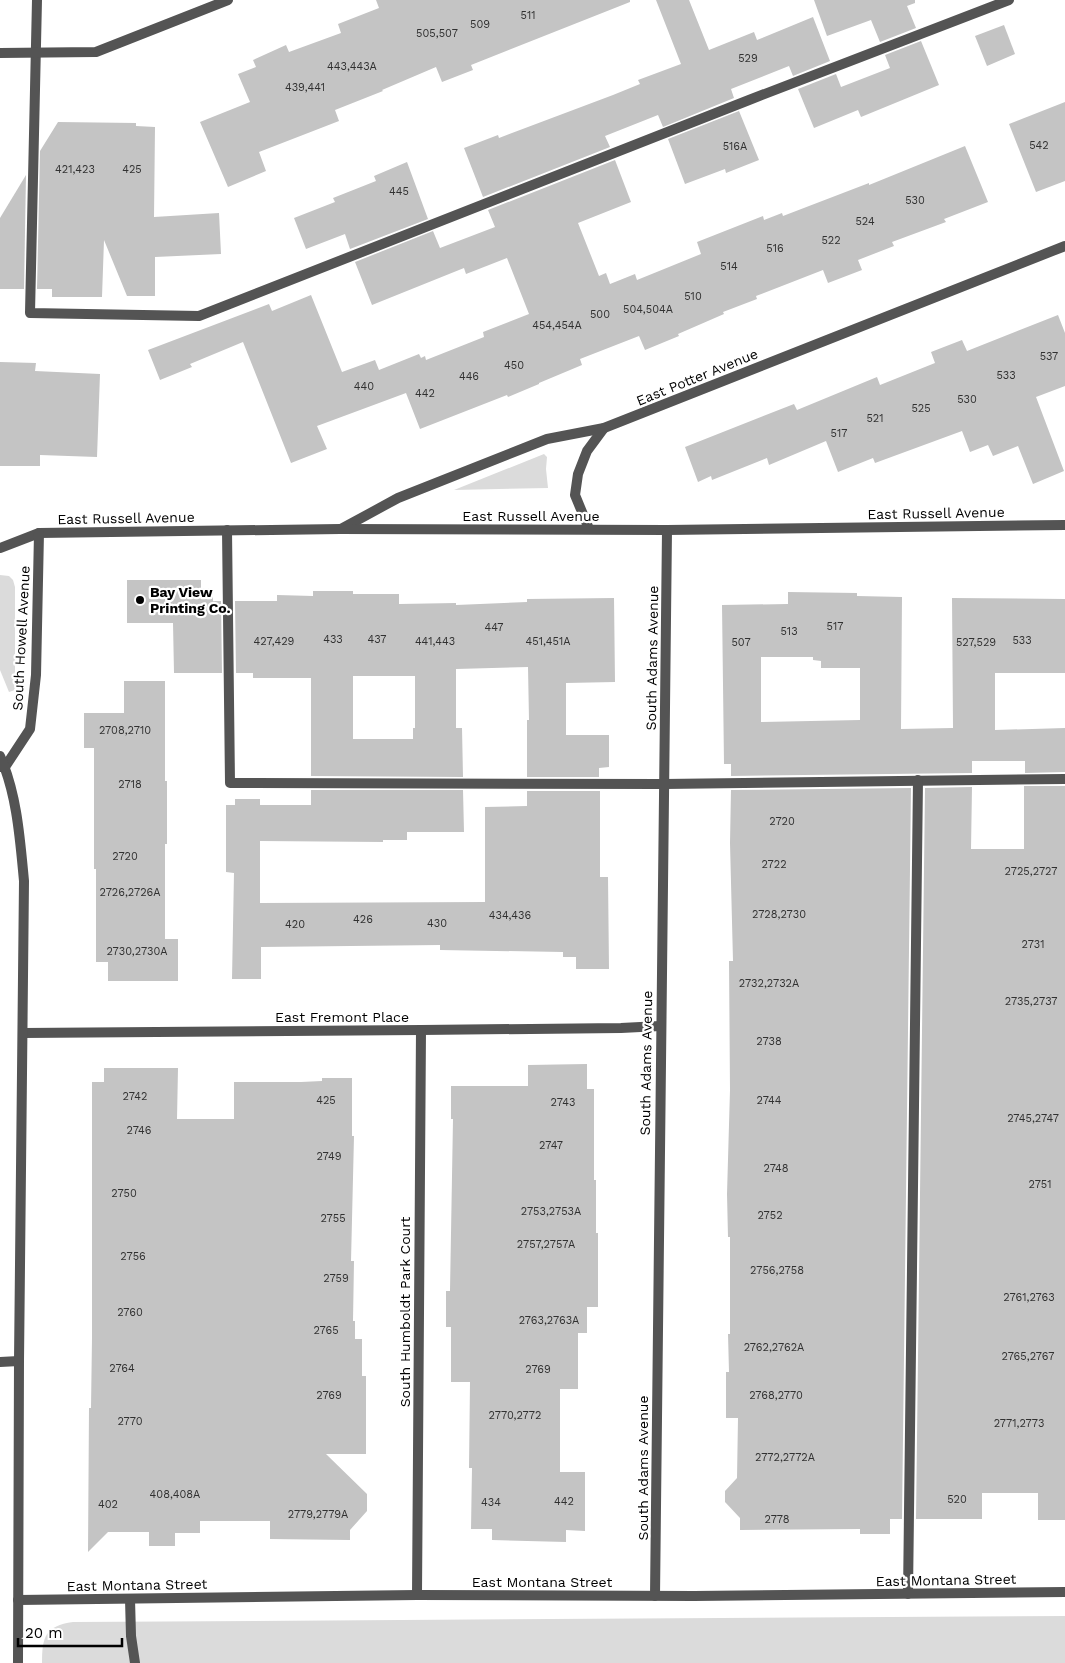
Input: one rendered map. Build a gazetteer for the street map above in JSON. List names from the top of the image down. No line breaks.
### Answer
{"streets":{"street":["East Potter Avenue","East Russell Avenue","South Howell Avenue","South Adams Avenue","East Fremont Place","South Humboldt Park Court","East Montana Street"]},"crossings":[["East Potter Avenue","East Russell Avenue"],["East Russell Avenue","South Howell Avenue"],["East Russell Avenue","South Adams Avenue"],["South Adams Avenue","East Fremont Place"],["South Adams Avenue","East Montana Street"],["East Fremont Place","South Humboldt Park Court"],["South Humboldt Park Court","East Montana Street"]],"places":["Bay View Printing Co."],"house_numbers":["511","509","505,507","529","443,443A","439,441","542","516A","421,423","425","445","530","524","522","516","514","510","504,504A","500","454,454A","537","450","533","446","440","442","530","525","521","517","517","447","513","433","437","533","427,429","441,443","451,451A","507","527,529","2708,2710","2718","2720","2720","2722","2725,2727","2726,2726A","2728,2730","434,436","426","430","420","2731","2730,2730A","2732,2732A","2735,2737","2738","2742","425","2744","2743","2745,2747","2746","2747","2749","2748","2751","2750","2753,2753A","2752","2755","2757,2757A","2756","2756,2758","2759","2761,2763","2760","2763,2763A","2765","2762,2762A","2765,2767","2764","2769","2769","2768,2770","2770,2772","2770","2771,2773","2772,2772A","408,408A","520","442","434","402","2779,2779A","2778"],"scale_bar":"20 m"}
